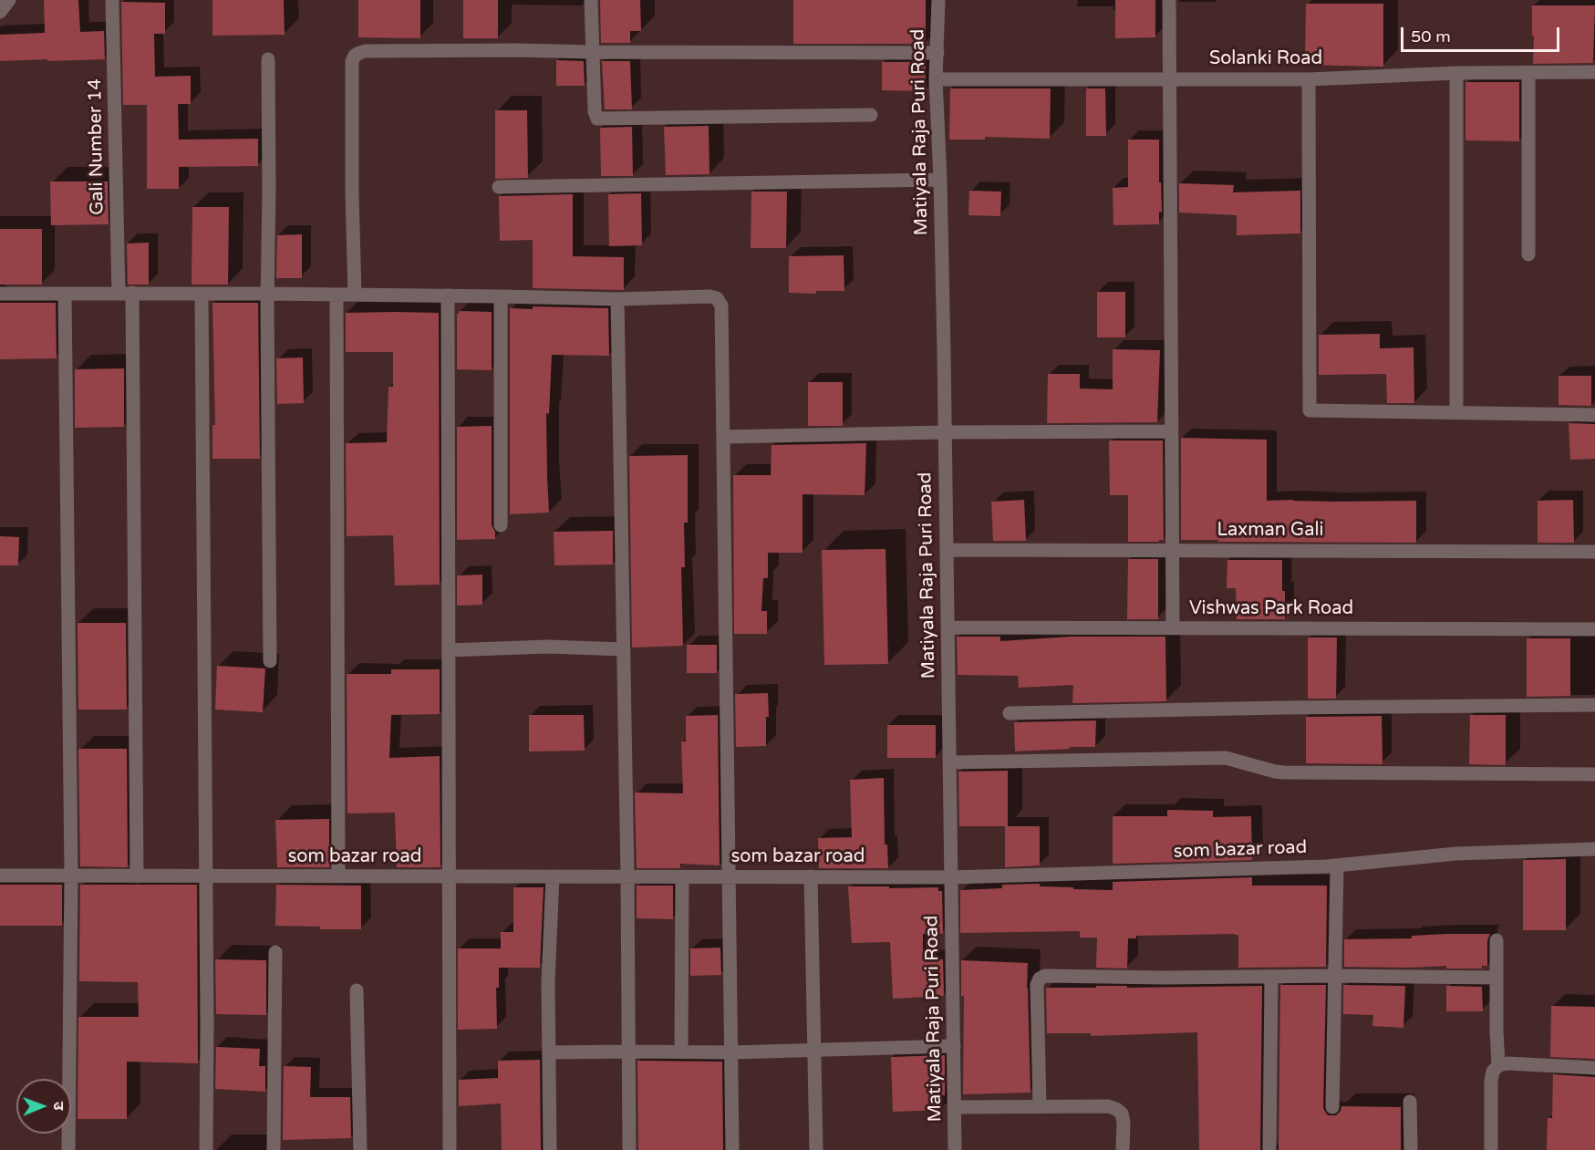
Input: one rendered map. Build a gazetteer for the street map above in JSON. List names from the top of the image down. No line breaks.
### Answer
{"streets":{"street":["Solanki Road","Matiyala Raja Puri Road","Gali Number 14","Laxman Gali","Vishwas Park Road","som bazar road"]},"crossings":[["Solanki Road","Matiyala Raja Puri Road"],["Matiyala Raja Puri Road","Laxman Gali"],["Matiyala Raja Puri Road","Vishwas Park Road"],["Matiyala Raja Puri Road","som bazar road"],["Gali Number 14","som bazar road"]],"scale_bar":"50 m","north":"right"}
